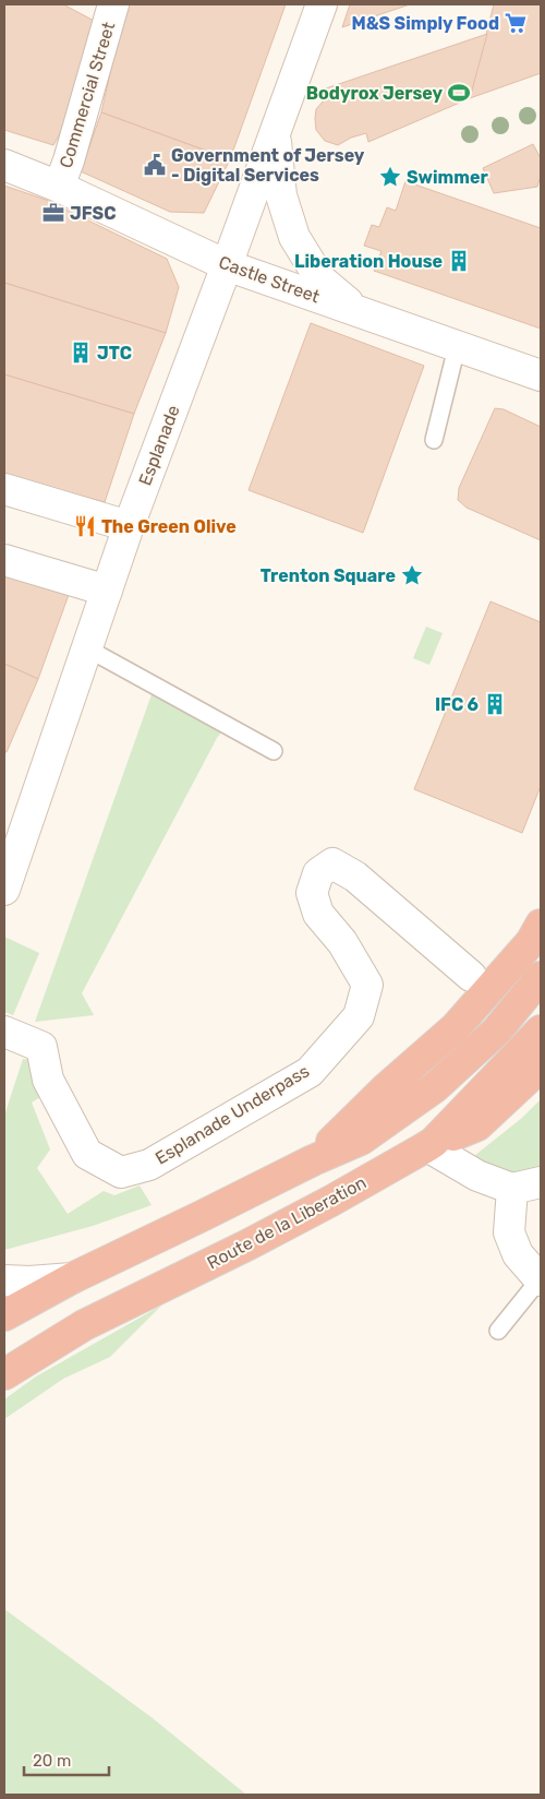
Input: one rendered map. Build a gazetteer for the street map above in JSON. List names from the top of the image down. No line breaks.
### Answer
{"streets":{"highway":["Route de la Liberation"],"main road":["Commercial Street","Castle Street","Esplanade","Esplanade Underpass"]},"crossings":[["Commercial Street","Castle Street"],["Castle Street","Esplanade"]],"places":{"supermarket":["M&S Simply Food"],"sports":["Bodyrox Jersey"],"public building":["Government of Jersey - Digital Services"],"place":["Swimmer","Trenton Square"],"office":["JFSC"],"building":["Liberation House","JTC","IFC 6"],"restaurant":["The Green Olive"]},"scale_bar":"20 m"}
